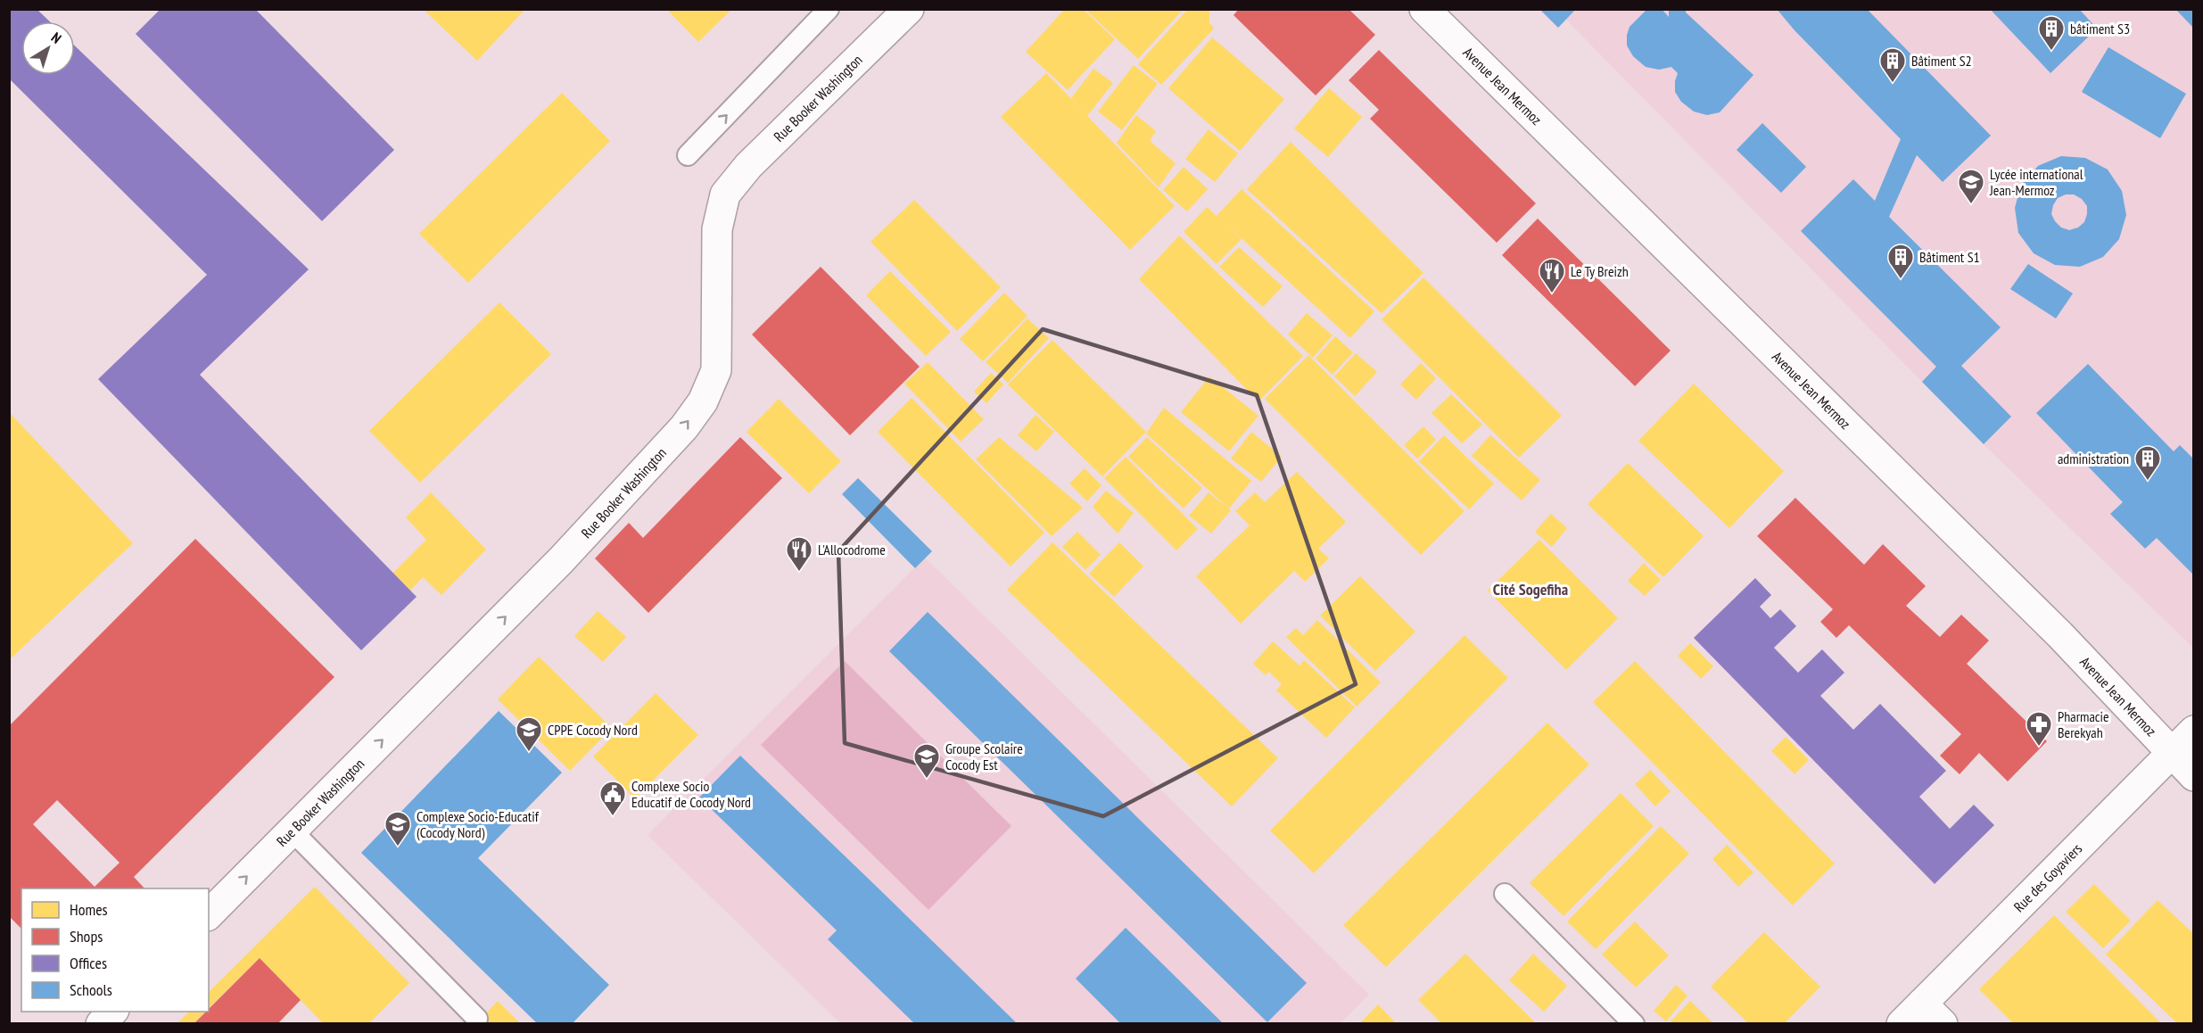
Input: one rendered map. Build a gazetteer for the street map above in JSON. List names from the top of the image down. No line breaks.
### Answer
{"streets":{"street":["Avenue Jean Mermoz","Rue Booker Washington","Rue des Goyaviers"]},"crossings":[["Avenue Jean Mermoz","Rue des Goyaviers"]],"one_way":["Rue Booker Washington"],"districts":["Cité Sogefiha"],"places":{"building":["bâtiment S3","Bâtiment S2","Bâtiment S1","administration"],"school or university":["Lycée international Jean-Mermoz","CPPE Cocody Nord","Groupe Scolaire Cocody Est","Complexe Socio-Educatif (Cocody Nord)"],"restaurant":["Le Ty Breizh","L'Allocodrome"],"pharmacy":["Pharmacie Berekyah"],"public building":["Complexe Socio Educatif de Cocody Nord"]},"legend":["Homes","Shops","Offices","Schools"],"north":"top right"}
